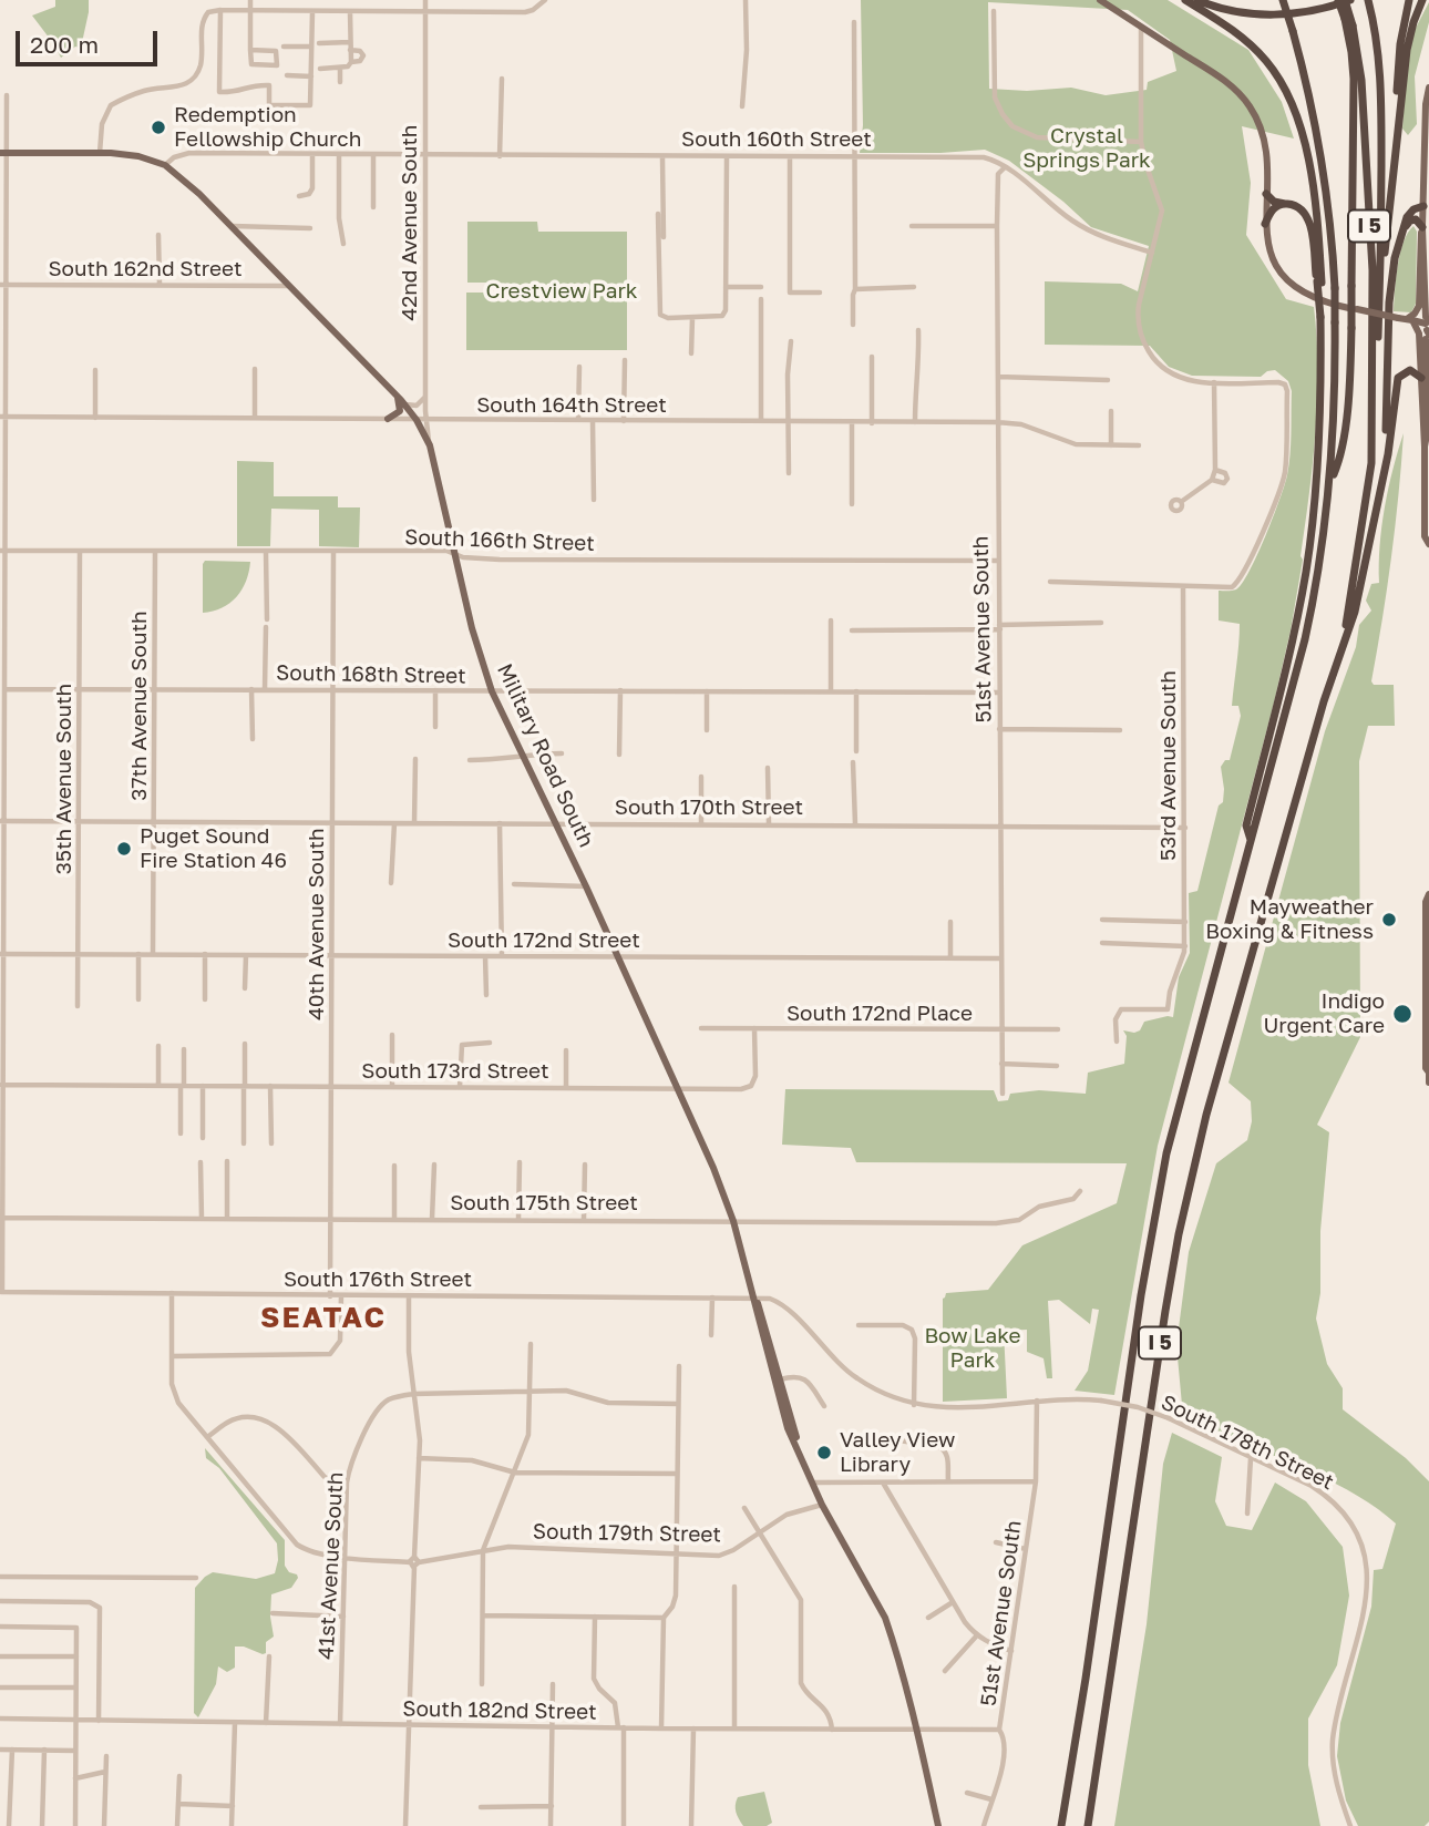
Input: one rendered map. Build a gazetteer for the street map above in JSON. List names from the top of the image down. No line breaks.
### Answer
{"streets":{"highway":["I 5"],"main road":["Military Road South"],"street":["South 160th Street","42nd Avenue South","South 162nd Street","South 164th Street","South 166th Street","51st Avenue South","South 168th Street","37th Avenue South","53rd Avenue South","35th Avenue South","South 170th Street","40th Avenue South","South 172nd Street","South 172nd Place","South 173rd Street","South 175th Street","South 176th Street","South 178th Street","South 179th Street","41st Avenue South","South 182nd Street"]},"crossings":[["South 160th Street","42nd Avenue South"],["South 160th Street","51st Avenue South"],["South 160th Street","Military Road South"],["42nd Avenue South","South 164th Street"],["42nd Avenue South","Military Road South"],["South 162nd Street","Military Road South"],["South 164th Street","51st Avenue South"],["South 164th Street","Military Road South"],["South 166th Street","51st Avenue South"],["South 166th Street","37th Avenue South"],["South 166th Street","Military Road South"],["South 166th Street","35th Avenue South"],["South 166th Street","40th Avenue South"],["51st Avenue South","South 168th Street"],["51st Avenue South","South 170th Street"],["51st Avenue South","South 172nd Street"],["51st Avenue South","South 172nd Place"],["51st Avenue South","South 178th Street"],["51st Avenue South","South 182nd Street"],["South 168th Street","37th Avenue South"],["South 168th Street","Military Road South"],["South 168th Street","35th Avenue South"],["South 168th Street","40th Avenue South"],["37th Avenue South","South 170th Street"],["37th Avenue South","South 172nd Street"],["Military Road South","South 170th Street"],["Military Road South","South 172nd Street"],["Military Road South","South 173rd Street"],["Military Road South","South 175th Street"],["Military Road South","South 176th Street"],["Military Road South","South 178th Street"],["Military Road South","South 179th Street"],["Military Road South","South 182nd Street"],["53rd Avenue South","South 170th Street"],["35th Avenue South","South 170th Street"],["35th Avenue South","South 172nd Street"],["South 170th Street","40th Avenue South"],["40th Avenue South","South 172nd Street"],["40th Avenue South","South 173rd Street"],["40th Avenue South","South 175th Street"],["40th Avenue South","South 176th Street"],["South 172nd Place","South 173rd Street"],["South 176th Street","South 178th Street"],["South 179th Street","41st Avenue South"],["41st Avenue South","South 182nd Street"]],"districts":["SEATAC"],"parks":["Crystal Springs Park","Crestview Park","Bow Lake Park"],"places":["Redemption Fellowship Church","Puget Sound Fire Station 46","Mayweather Boxing & Fitness","Indigo Urgent Care","Valley View Library"],"scale_bar":"200 m"}
